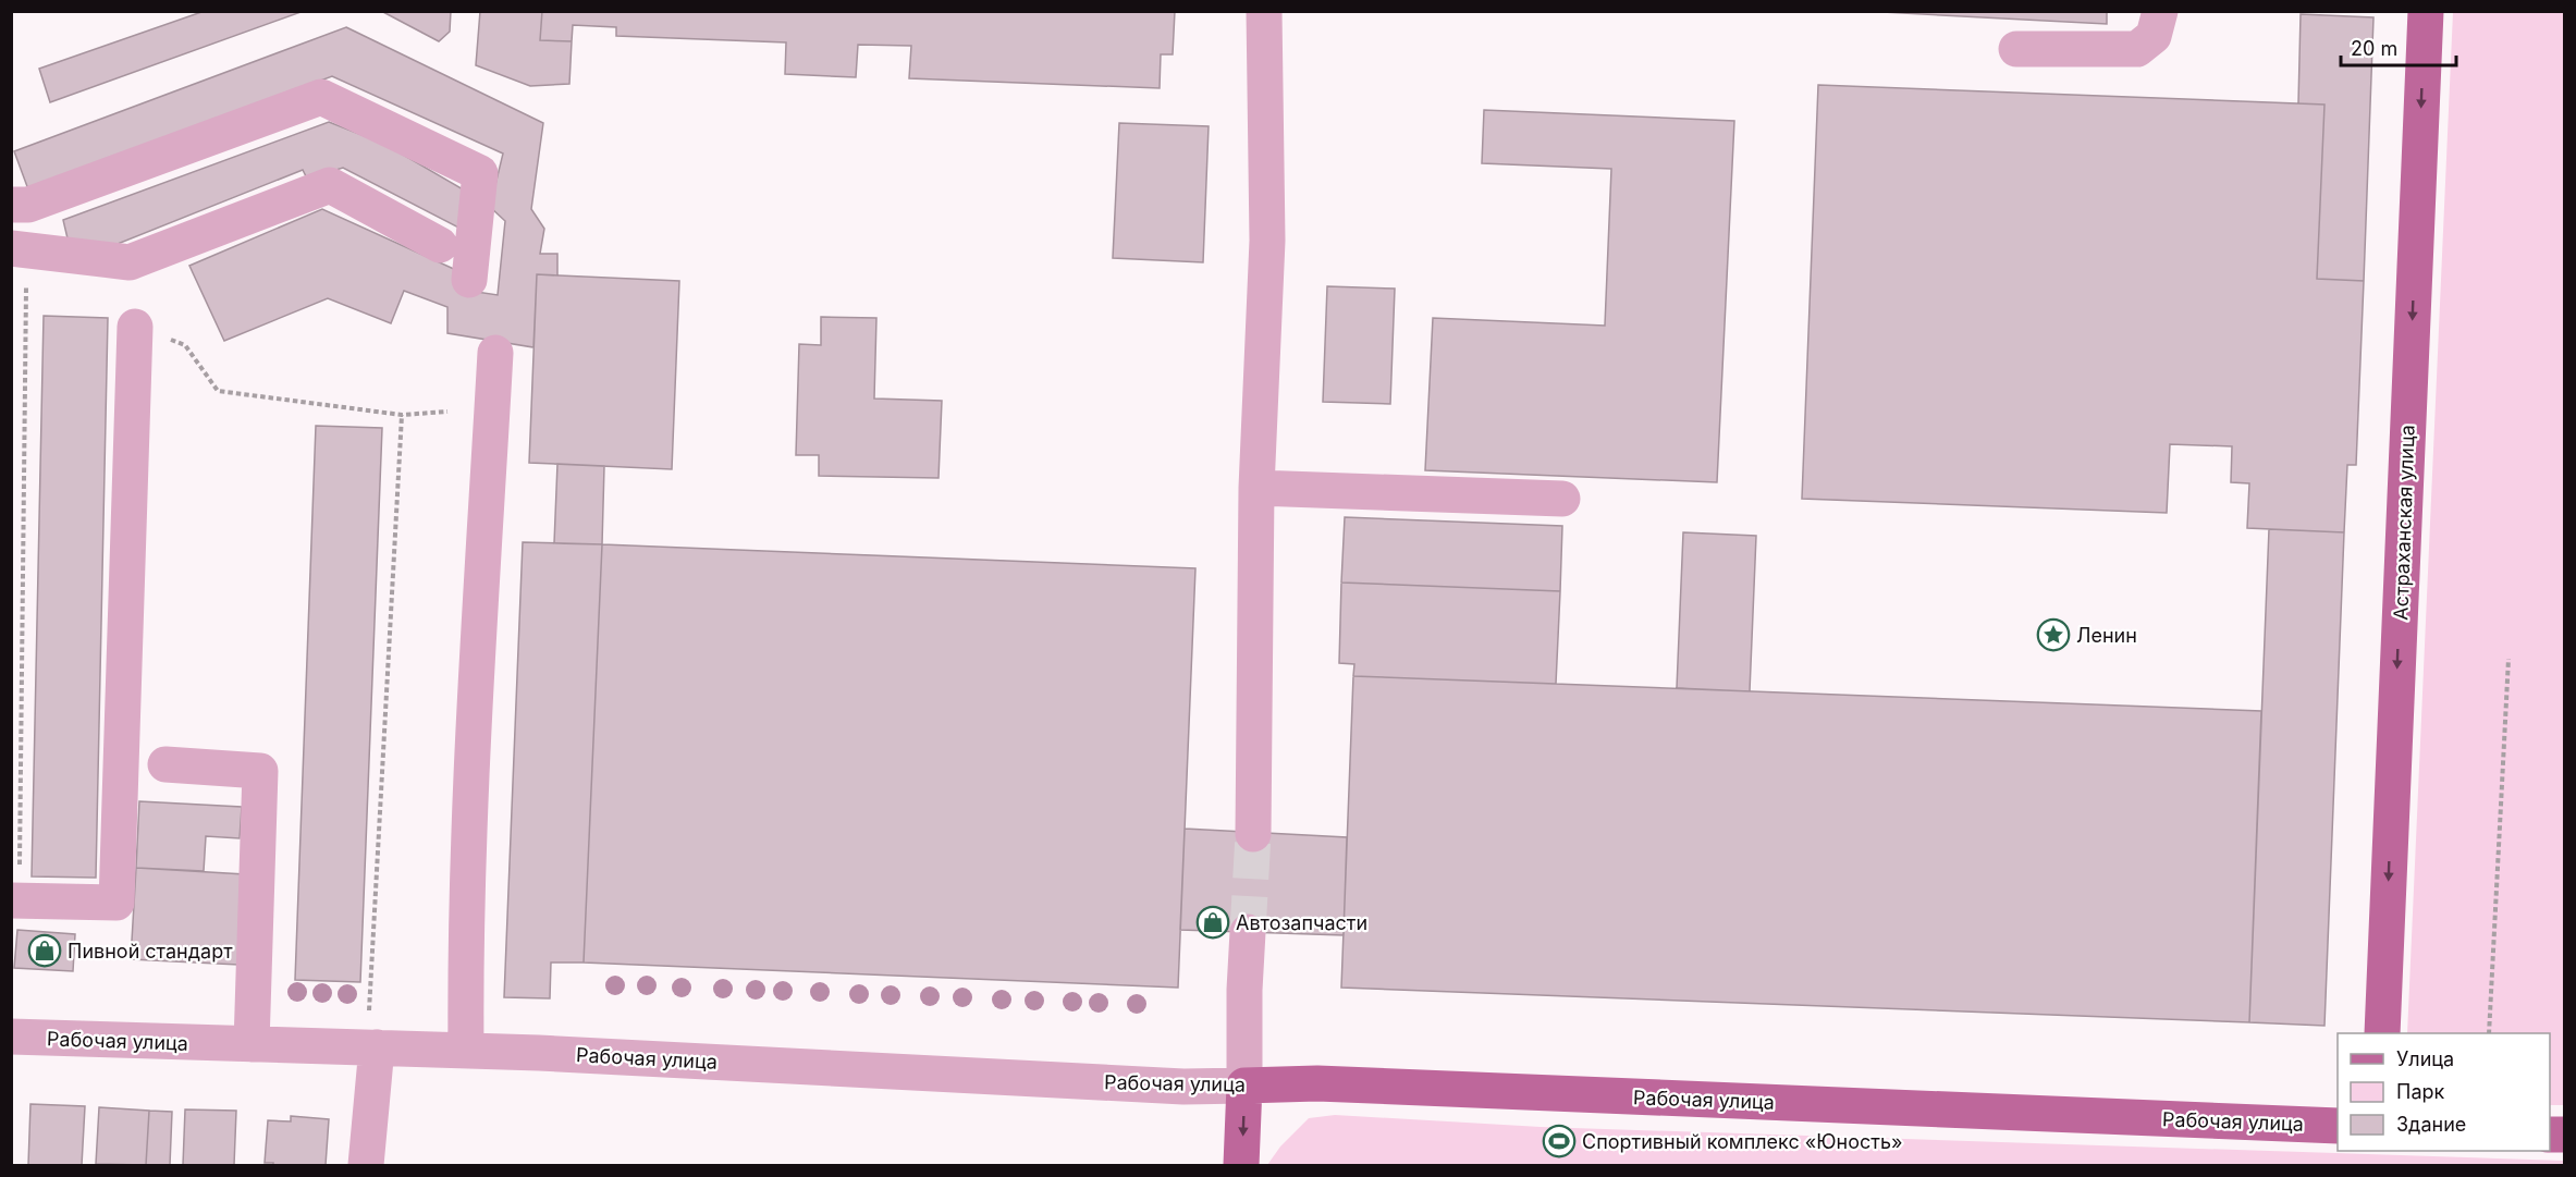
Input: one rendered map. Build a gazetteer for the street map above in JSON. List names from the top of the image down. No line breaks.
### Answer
{"streets":{"main road":["Астраханская улица","Рабочая улица"]},"one_way":["Астраханская улица"],"places":{"place":["Ленин"],"shop":["Автозапчасти","Пивной стандарт"],"sports":["Спортивный комплекс «Юность»"]},"legend":["Улица","Парк","Здание"],"scale_bar":"20 m"}
